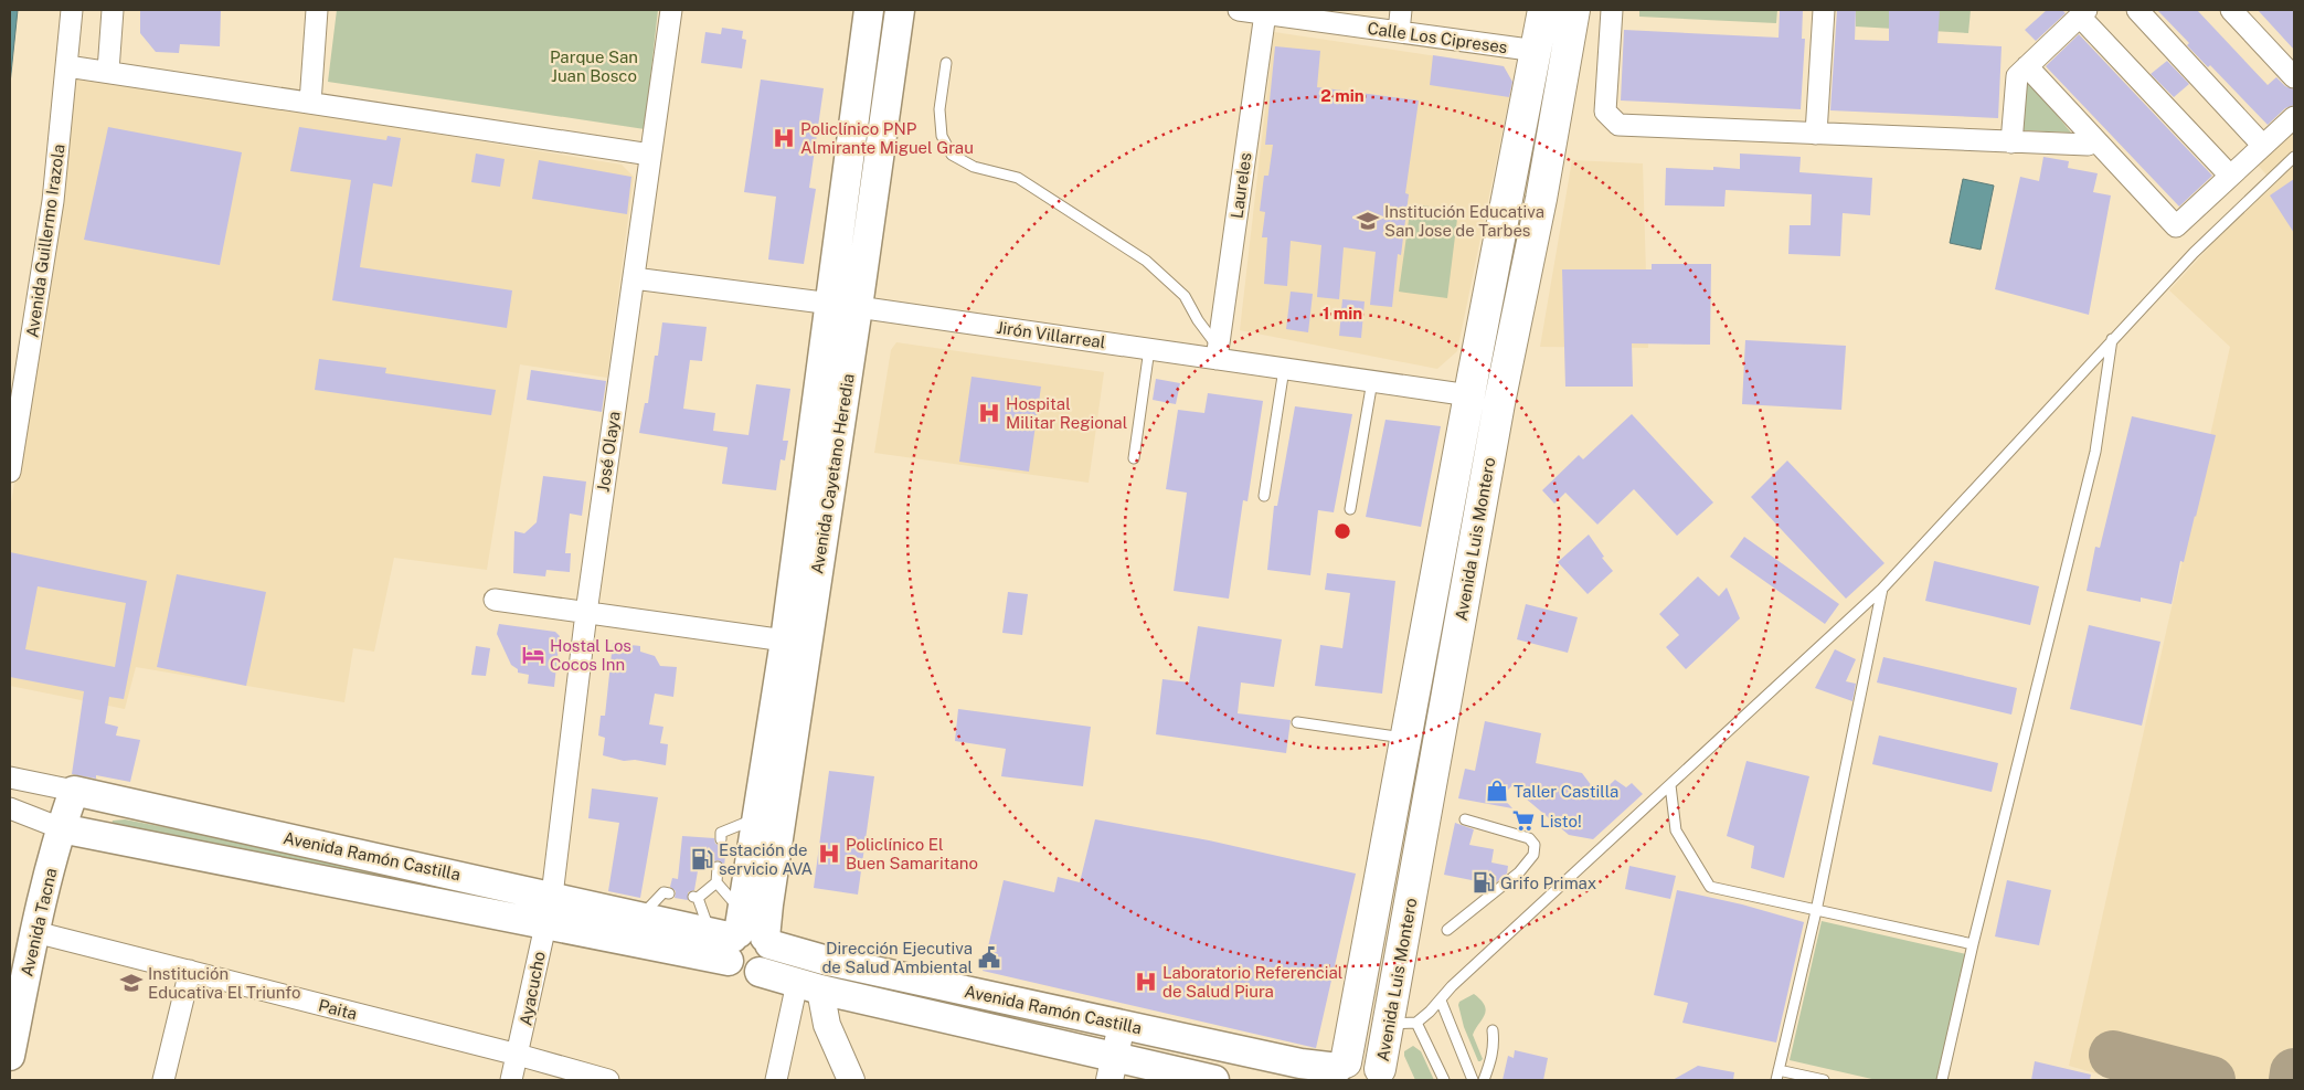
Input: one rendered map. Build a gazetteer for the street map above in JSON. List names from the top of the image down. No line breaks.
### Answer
{"streets":{"main road":["Avenida Cayetano Heredia","Avenida Luis Montero","Avenida Ramón Castilla","Avenida Tacna"],"street":["Calle Los Cipreses","Laureles","Avenida Guillermo Irazola","Jirón Villarreal","José Olaya","Ayacucho","Paita"]},"crossings":[["Calle Los Cipreses","Laureles"],["Calle Los Cipreses","Avenida Luis Montero"],["Laureles","Jirón Villarreal"],["Jirón Villarreal","José Olaya"],["Jirón Villarreal","Avenida Cayetano Heredia"],["Jirón Villarreal","Avenida Luis Montero"],["José Olaya","Avenida Ramón Castilla"],["José Olaya","Ayacucho"],["Avenida Cayetano Heredia","Avenida Ramón Castilla"],["Avenida Luis Montero","Avenida Ramón Castilla"],["Avenida Ramón Castilla","Avenida Tacna"],["Avenida Ramón Castilla","Ayacucho"],["Avenida Tacna","Paita"],["Ayacucho","Paita"]],"parks":["Parque San Juan Bosco"],"places":{"hospital":["Policlínico PNP Almirante Miguel Grau","Hospital Militar Regional","Policlínico El Buen Samaritano","Laboratorio Referencial de Salud Piura"],"school or university":["Institución Educativa San Jose de Tarbes","Institución Educativa El Triunfo"],"hotel":["Hostal Los Cocos Inn"],"shop":["Taller Castilla"],"supermarket":["Listo!"],"fuel station":["Estación de servicio AVA","Grifo Primax"],"public building":["Dirección Ejecutiva de Salud Ambiental"]},"rings":["2 min","1 min"]}
